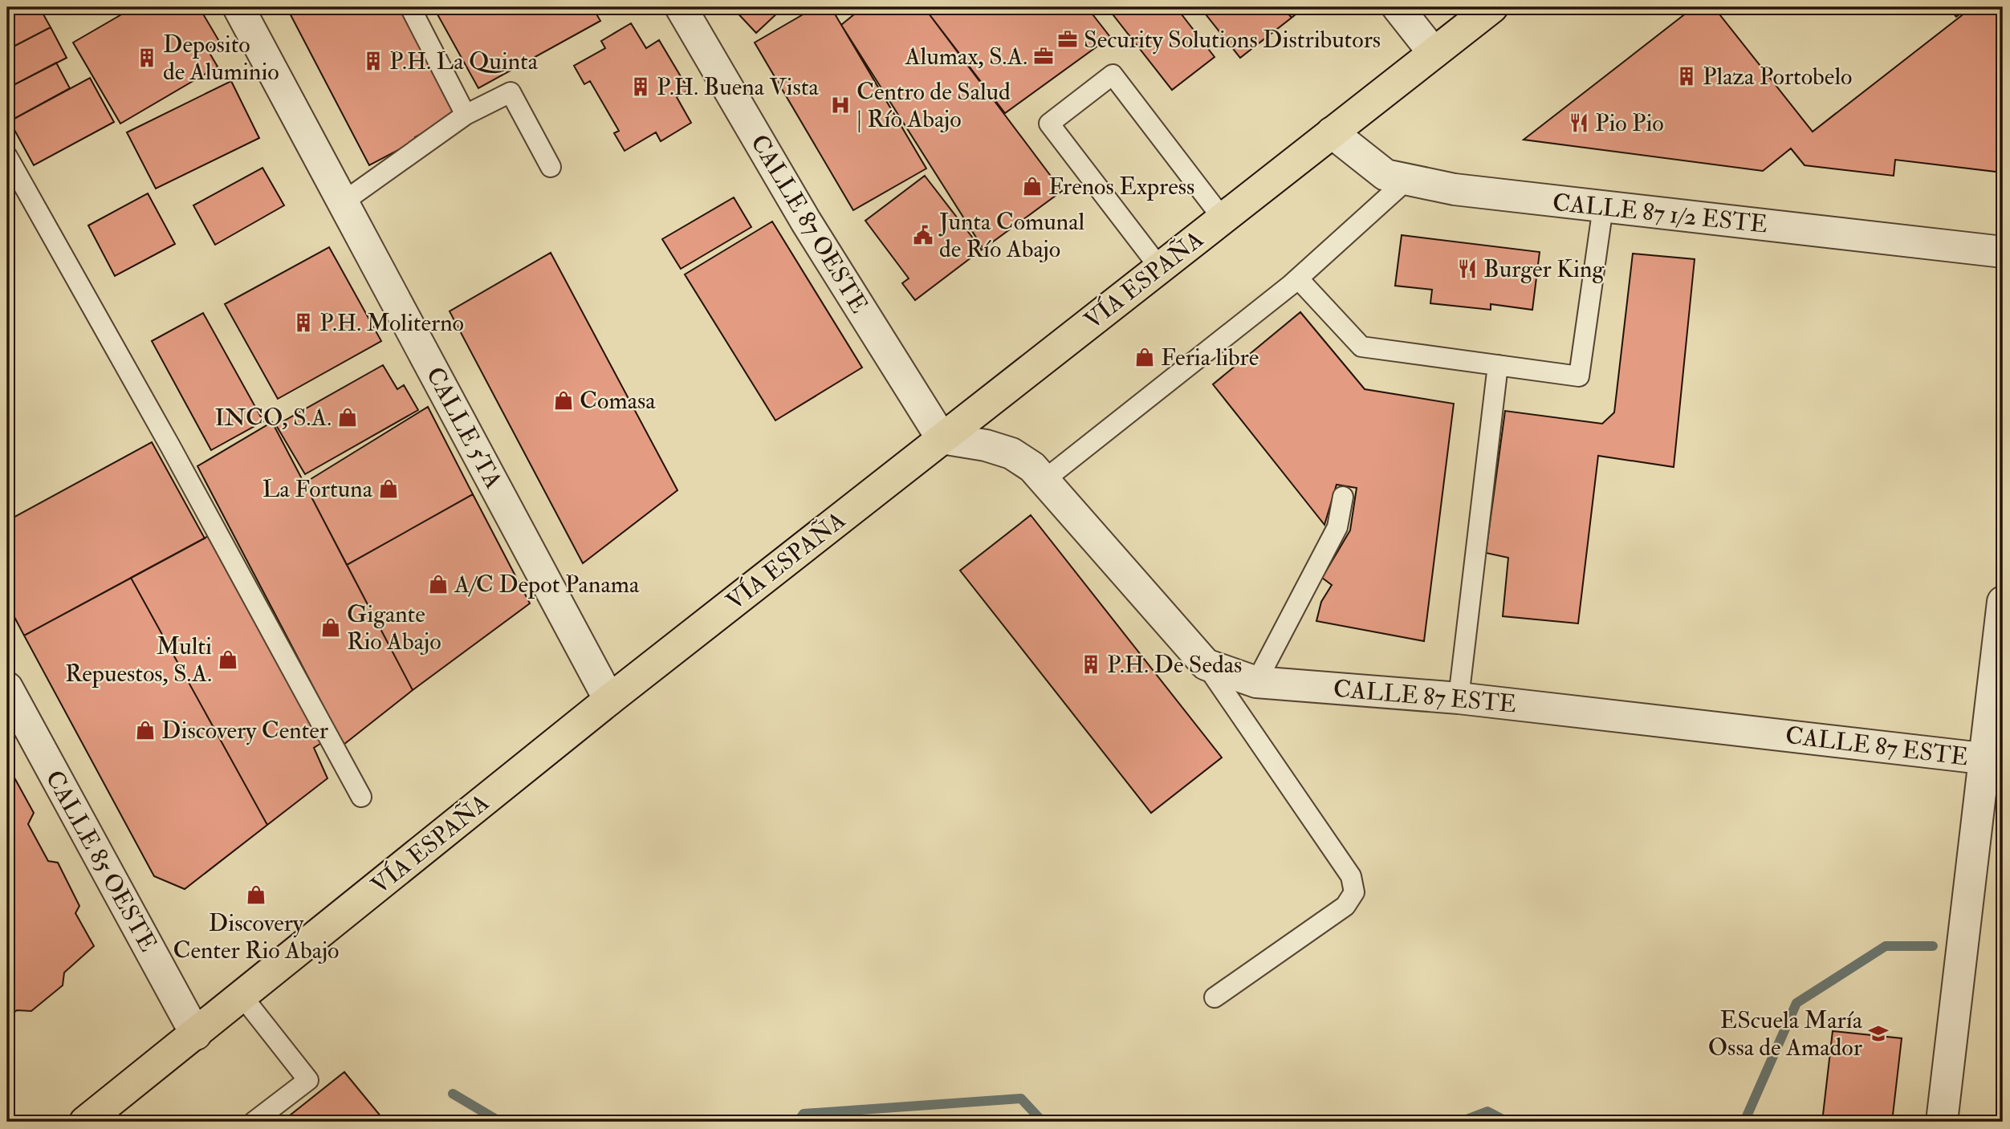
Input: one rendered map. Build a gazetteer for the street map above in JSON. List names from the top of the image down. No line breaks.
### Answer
{"streets":{"main road":["VÍA ESPAÑA"],"street":["CALLE 87 1/2 ESTE","CALLE 87 OESTE","CALLE 5TA","CALLE 87 ESTE","CALLE 85 OESTE"]},"crossings":[["CALLE 87 1/2 ESTE","VÍA ESPAÑA"],["CALLE 87 OESTE","VÍA ESPAÑA"],["CALLE 87 OESTE","CALLE 87 ESTE"],["VÍA ESPAÑA","CALLE 5TA"],["VÍA ESPAÑA","CALLE 87 ESTE"],["VÍA ESPAÑA","CALLE 85 OESTE"]],"places":{"office":["Security Solutions Distributors","Alumax, S.A."],"building":["Deposito de Aluminio","P.H. La Quinta","Plaza Portobelo","P.H. Buena Vista","P.H. Moliterno","P.H. De Sedas"],"hospital":["Centro de Salud | Río Abajo"],"restaurant":["Pio Pio","Burger King"],"shop":["Frenos Express","Feria libre","Comasa","INCO, S.A.","La Fortuna","A/C Depot Panama","Gigante Rio Abajo","Multi Repuestos, S.A.","Discovery Center","Discovery Center Rio Abajo"],"public building":["Junta Comunal de Río Abajo"],"school or university":["EScuela María Ossa de Amador"]}}
